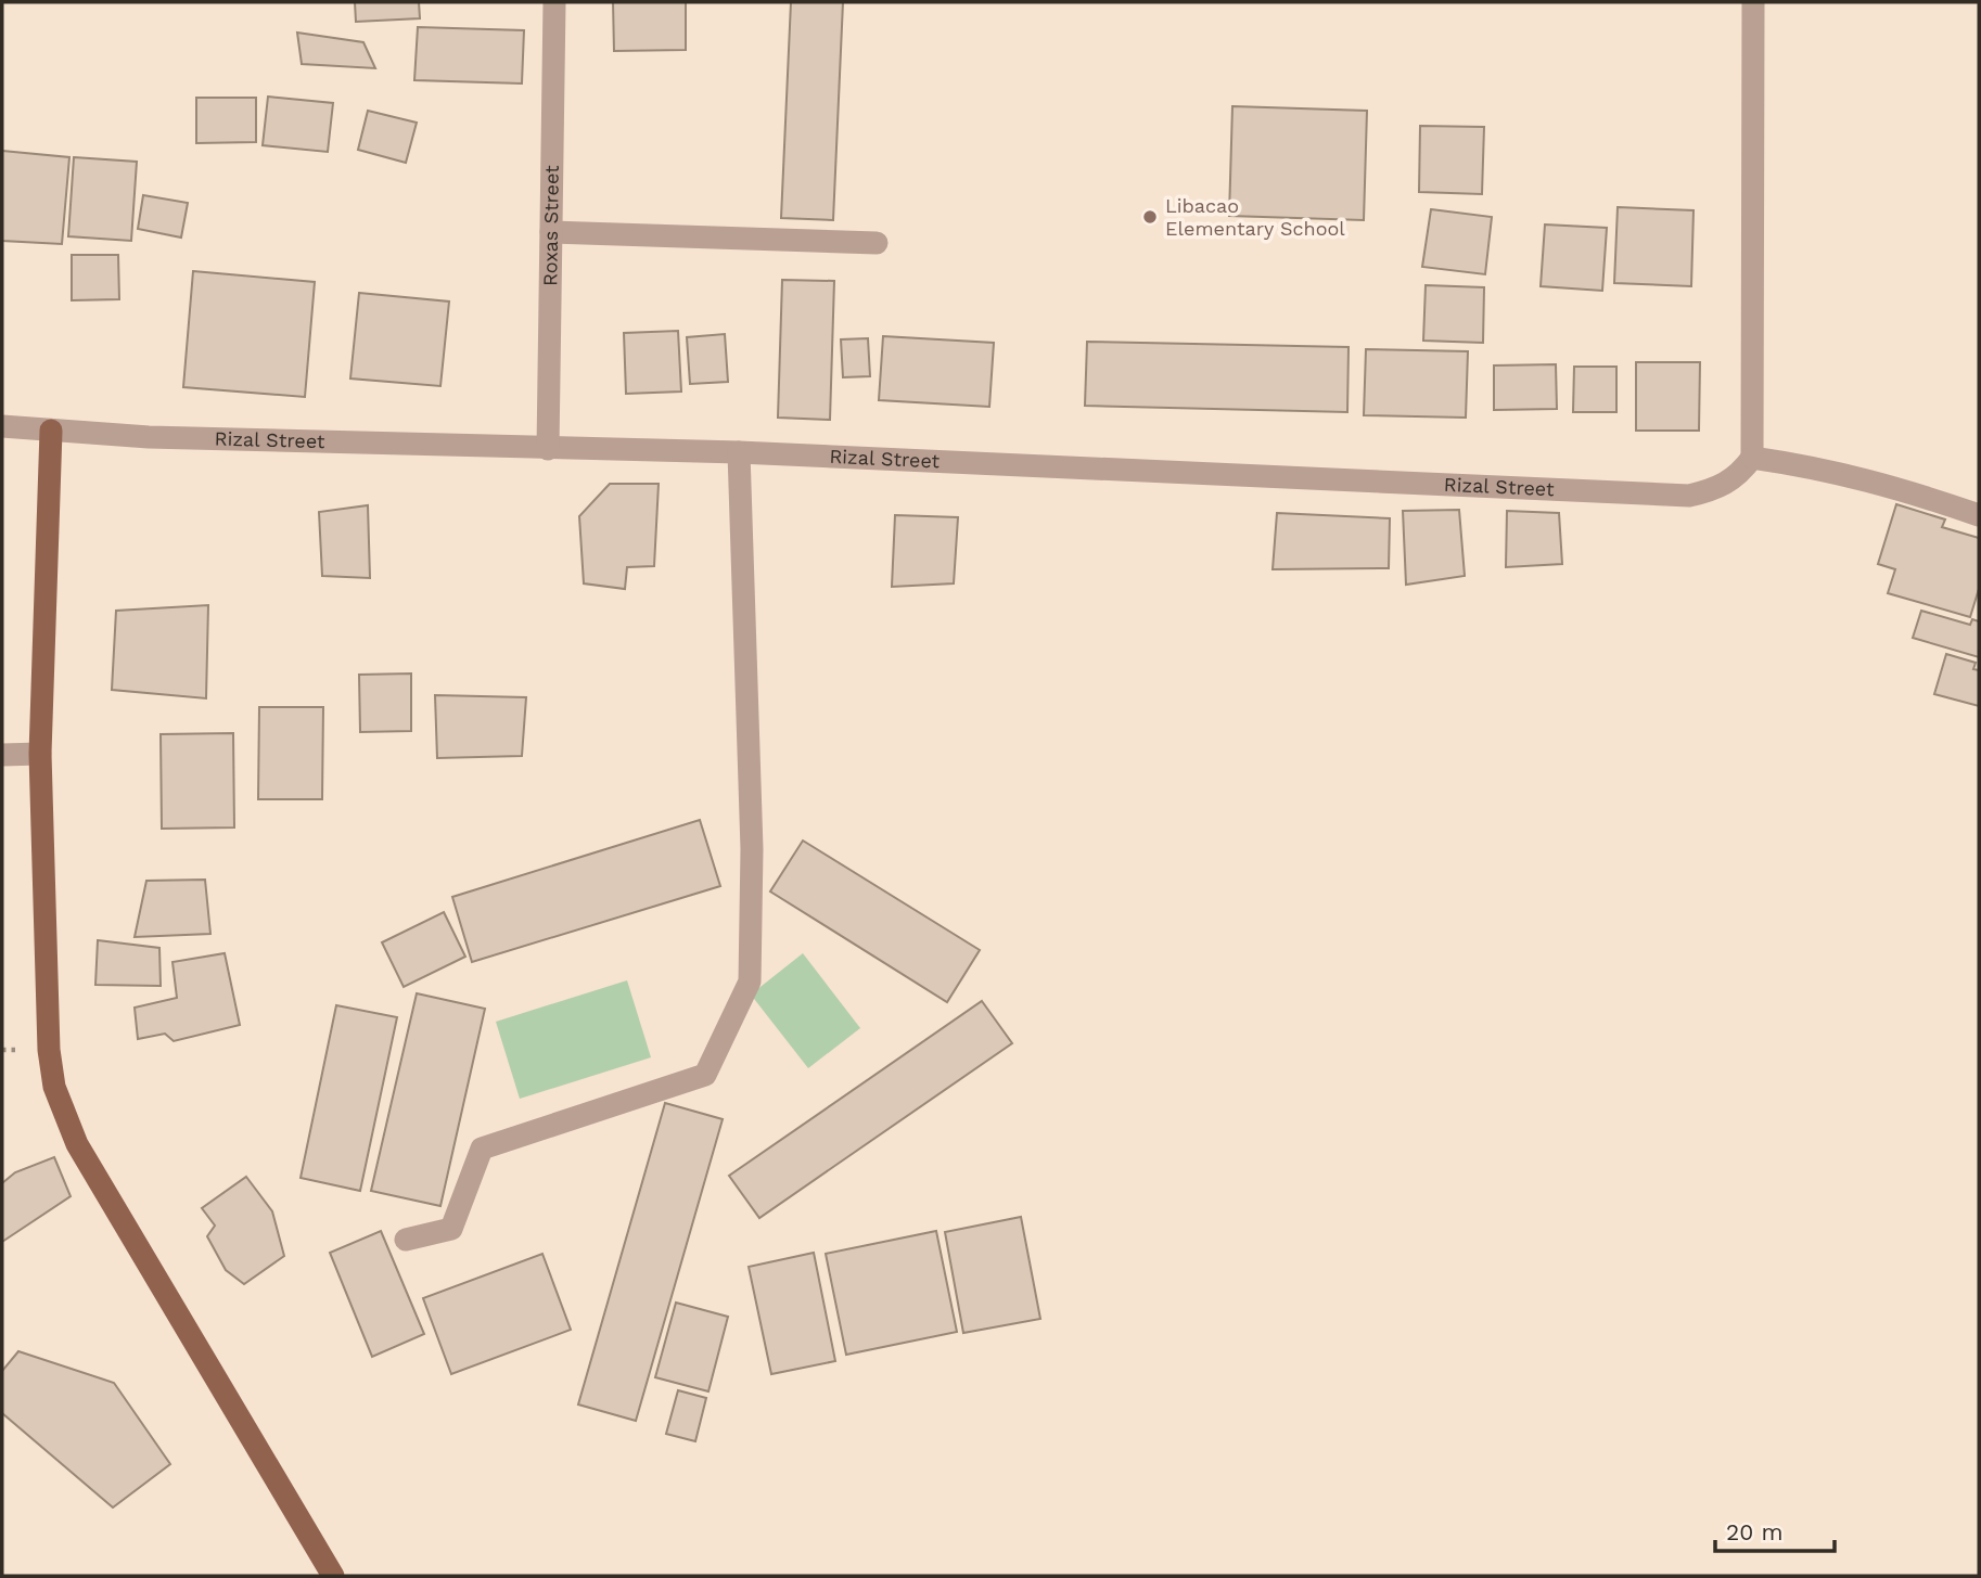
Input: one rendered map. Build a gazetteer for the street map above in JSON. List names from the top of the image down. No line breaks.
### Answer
{"streets":{"street":["Roxas Street","Rizal Street"]},"crossings":[["Roxas Street","Rizal Street"]],"places":["Libacao Elementary School"],"scale_bar":"20 m"}
